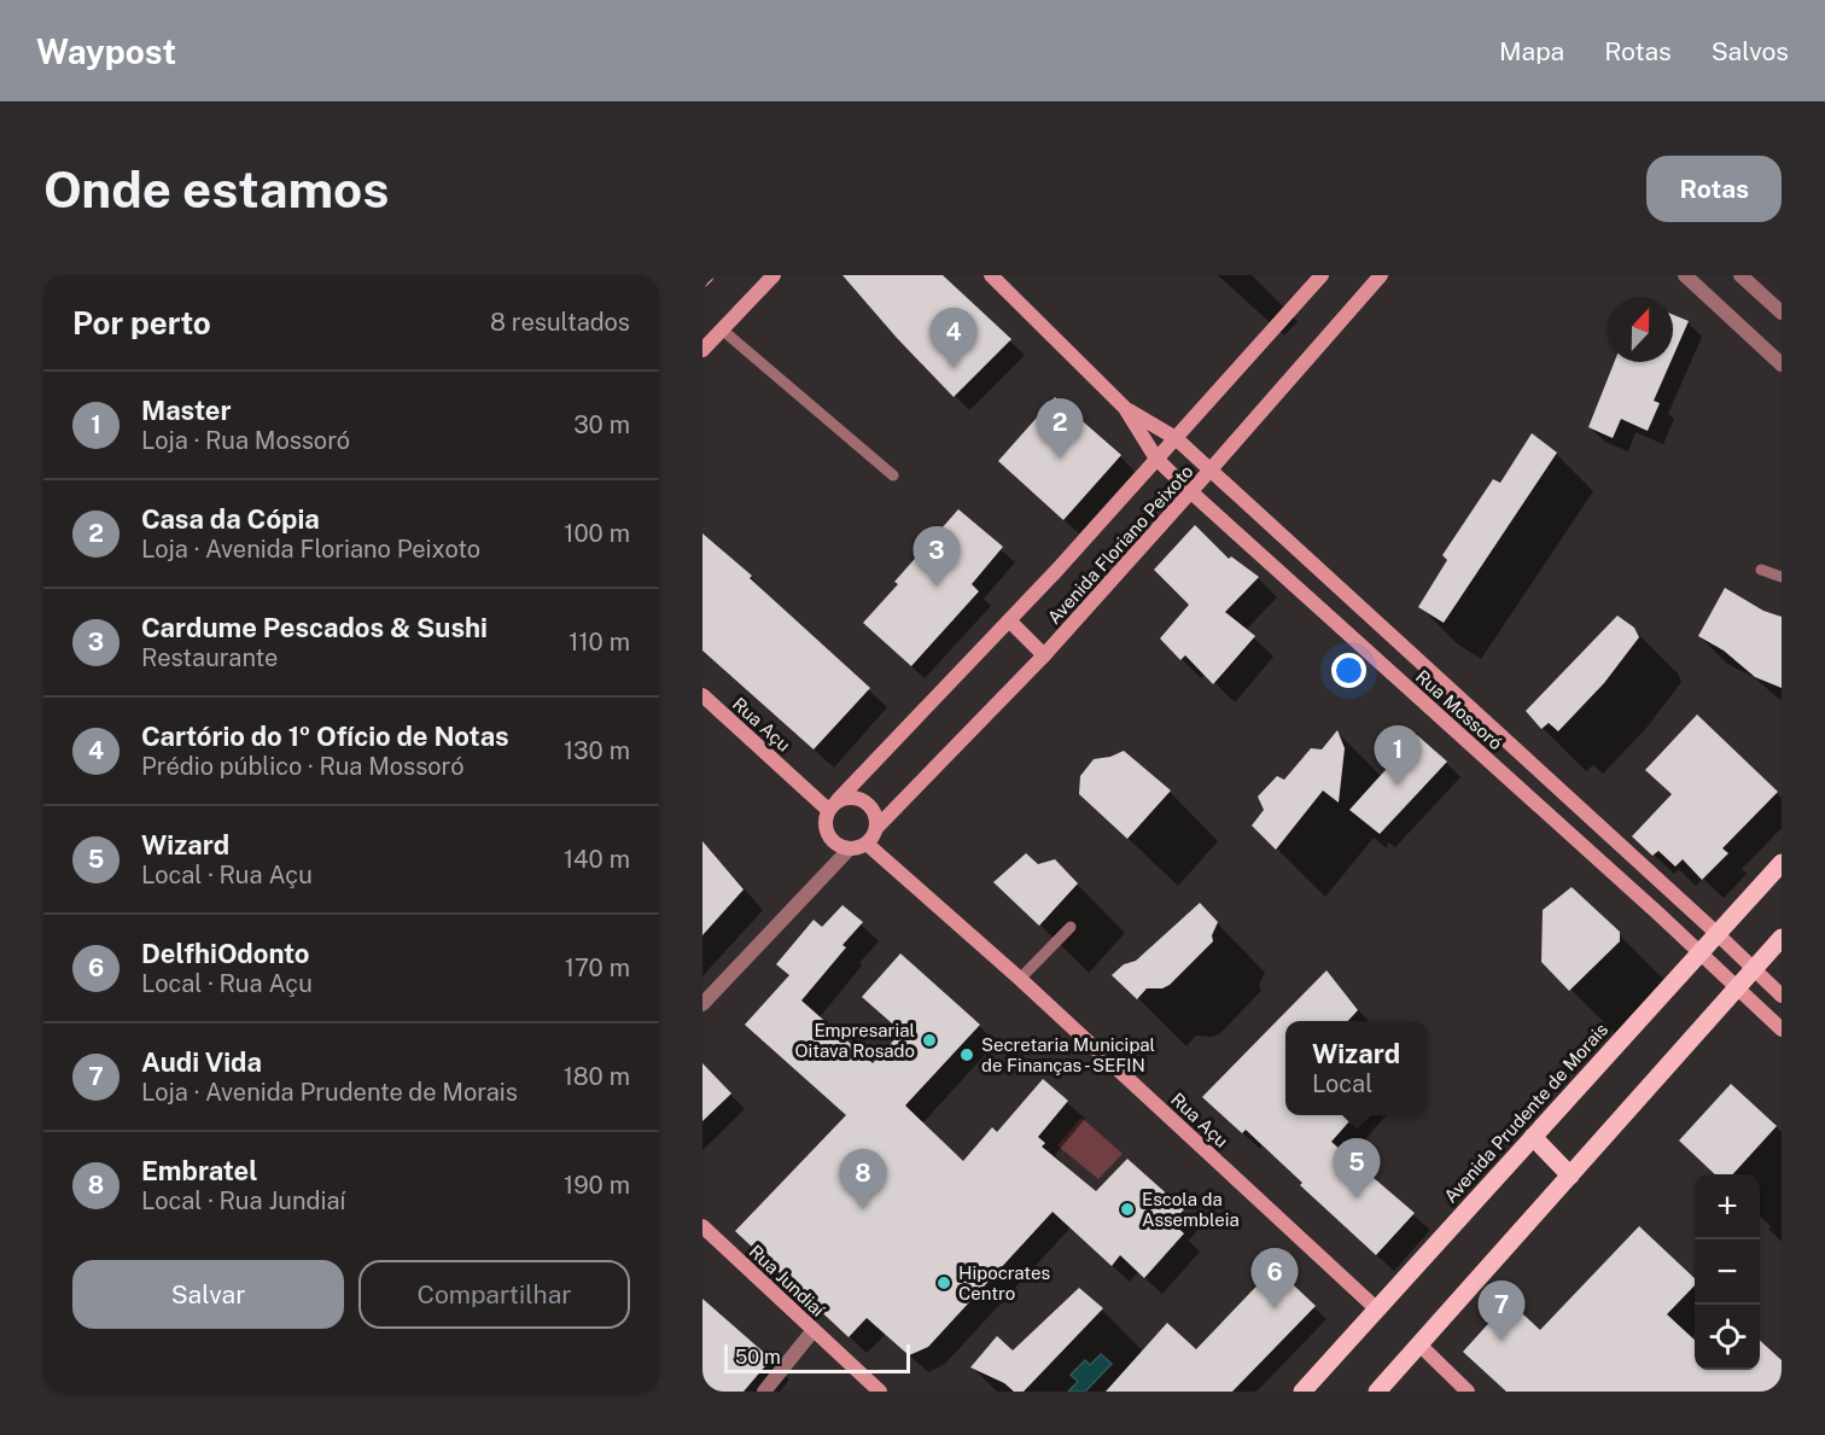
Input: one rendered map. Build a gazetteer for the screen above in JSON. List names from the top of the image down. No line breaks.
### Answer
{"streets":{"main road":["Avenida Prudente de Morais"],"street":["Avenida Floriano Peixoto","Rua Mossoró","Rua Açu","Rua Jundiaí"]},"crossings":[["Avenida Floriano Peixoto","Rua Mossoró"],["Avenida Floriano Peixoto","Rua Açu"],["Rua Mossoró","Avenida Prudente de Morais"],["Rua Açu","Avenida Prudente de Morais"]],"places":["Empresarial Oitava Rosado","Secretaria Municipal de Finanças - SEFIN","Escola da Assembleia","Hipocrates Centro"],"scale_bar":"50 m","north":"top","page":{"header":"Waypost","nav":["Mapa","Rotas","Salvos"],"buttons":["Rotas",["Salvar","Compartilhar"]],"title":"Onde estamos","heading":["Por perto","8 resultados"],"pins":["4","2","3","1","5","8","6","7"],"list":[{"mark":"1","name":"Master","note":"Loja · Rua Mossoró","value":"30 m"},{"mark":"2","name":"Casa da Cópia","note":"Loja · Avenida Floriano Peixoto","value":"100 m"},{"mark":"3","name":"Cardume Pescados & Sushi","note":"Restaurante","value":"110 m"},{"mark":"4","name":"Cartório do 1º Ofício de Notas","note":"Prédio público · Rua Mossoró","value":"130 m"},{"mark":"5","name":"Wizard","note":"Local · Rua Açu","value":"140 m"},{"mark":"6","name":"DelfhiOdonto","note":"Local · Rua Açu","value":"170 m"},{"mark":"7","name":"Audi Vida","note":"Loja · Avenida Prudente de Morais","value":"180 m"},{"mark":"8","name":"Embratel","note":"Local · Rua Jundiaí","value":"190 m"}],"popup":["Wizard","Local"],"map_buttons":["+","−"],"scale":"50 m"}}
